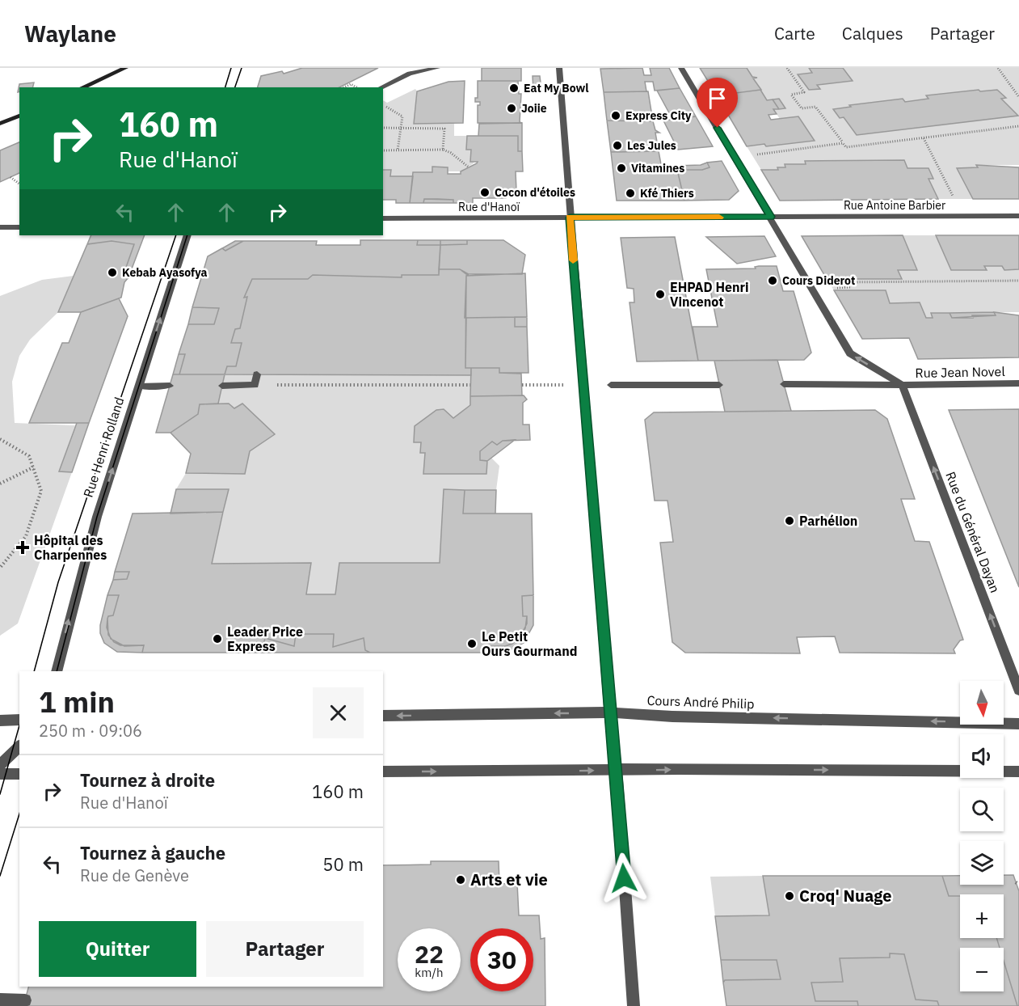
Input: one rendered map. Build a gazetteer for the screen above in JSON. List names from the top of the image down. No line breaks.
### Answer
{"streets":{"street":["Rue Antoine Barbier","Rue d'Hanoï","Rue Jean Novel","Rue Henri Rolland","Rue du Général Dayan","Cours André Philip"]},"crossings":[["Rue Antoine Barbier","Rue d'Hanoï"],["Rue Jean Novel","Rue du Général Dayan"]],"one_way":["Rue Henri Rolland","Rue du Général Dayan"],"places":{"other":["Eat My Bowl","Joiie","Express City","Les Jules","Vitamines","Cocon d'étoiles","Kfé Thiers","Kebab Ayasofya","Cours Diderot","EHPAD Henri Vincenot","Parhélion","Leader Price Express","Le Petit Ours Gourmand","Arts et vie","Croq' Nuage"],"health":["Hôpital des Charpennes"]},"north":"bottom","page":{"header":"Waylane","nav":["Carte","Calques","Partager"],"turn":["160 m","Rue d'Hanoï"],"heading":["1 min","250 m · 09:06"],"map_buttons":["+","−"],"list":[{"name":"Tournez à droite","note":"Rue d'Hanoï","value":"160 m"},{"name":"Tournez à gauche","note":"Rue de Genève","value":"50 m"}],"buttons":["Quitter","Partager"],"speed":"22 km/h","limit":"30"}}
